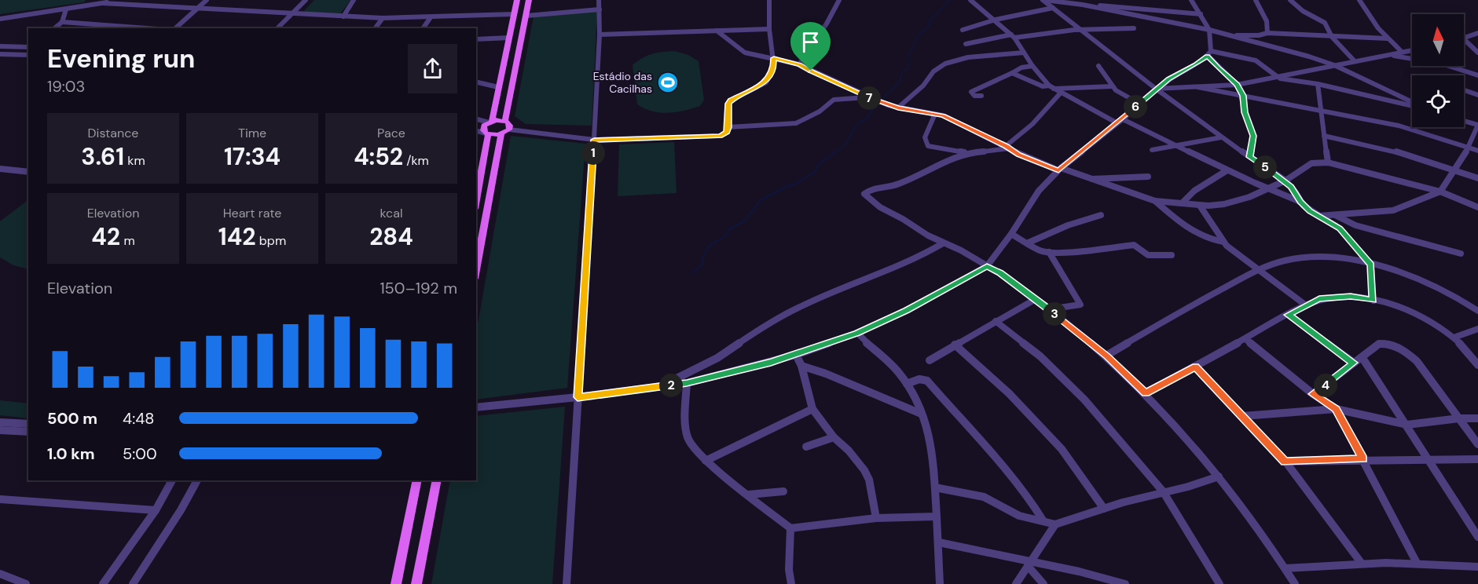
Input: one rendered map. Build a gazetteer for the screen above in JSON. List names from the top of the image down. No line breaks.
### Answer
{"places":{"sports":["Estádio das Cacilhas"]},"north":"top","page":{"heading":["Evening run","19:03"],"pins":["7","6","1","5","3","2","4"],"stats":[["Distance","3.61 km"],["Time","17:34"],["Pace","4:52 /km"],["Elevation","42 m"],["Heart rate","142 bpm"],["kcal","284"]],"chart":["Elevation","150–192 m"],"list":[{"name":"500 m","note":"4:48"},{"name":"1.0 km","note":"5:00"}]}}
